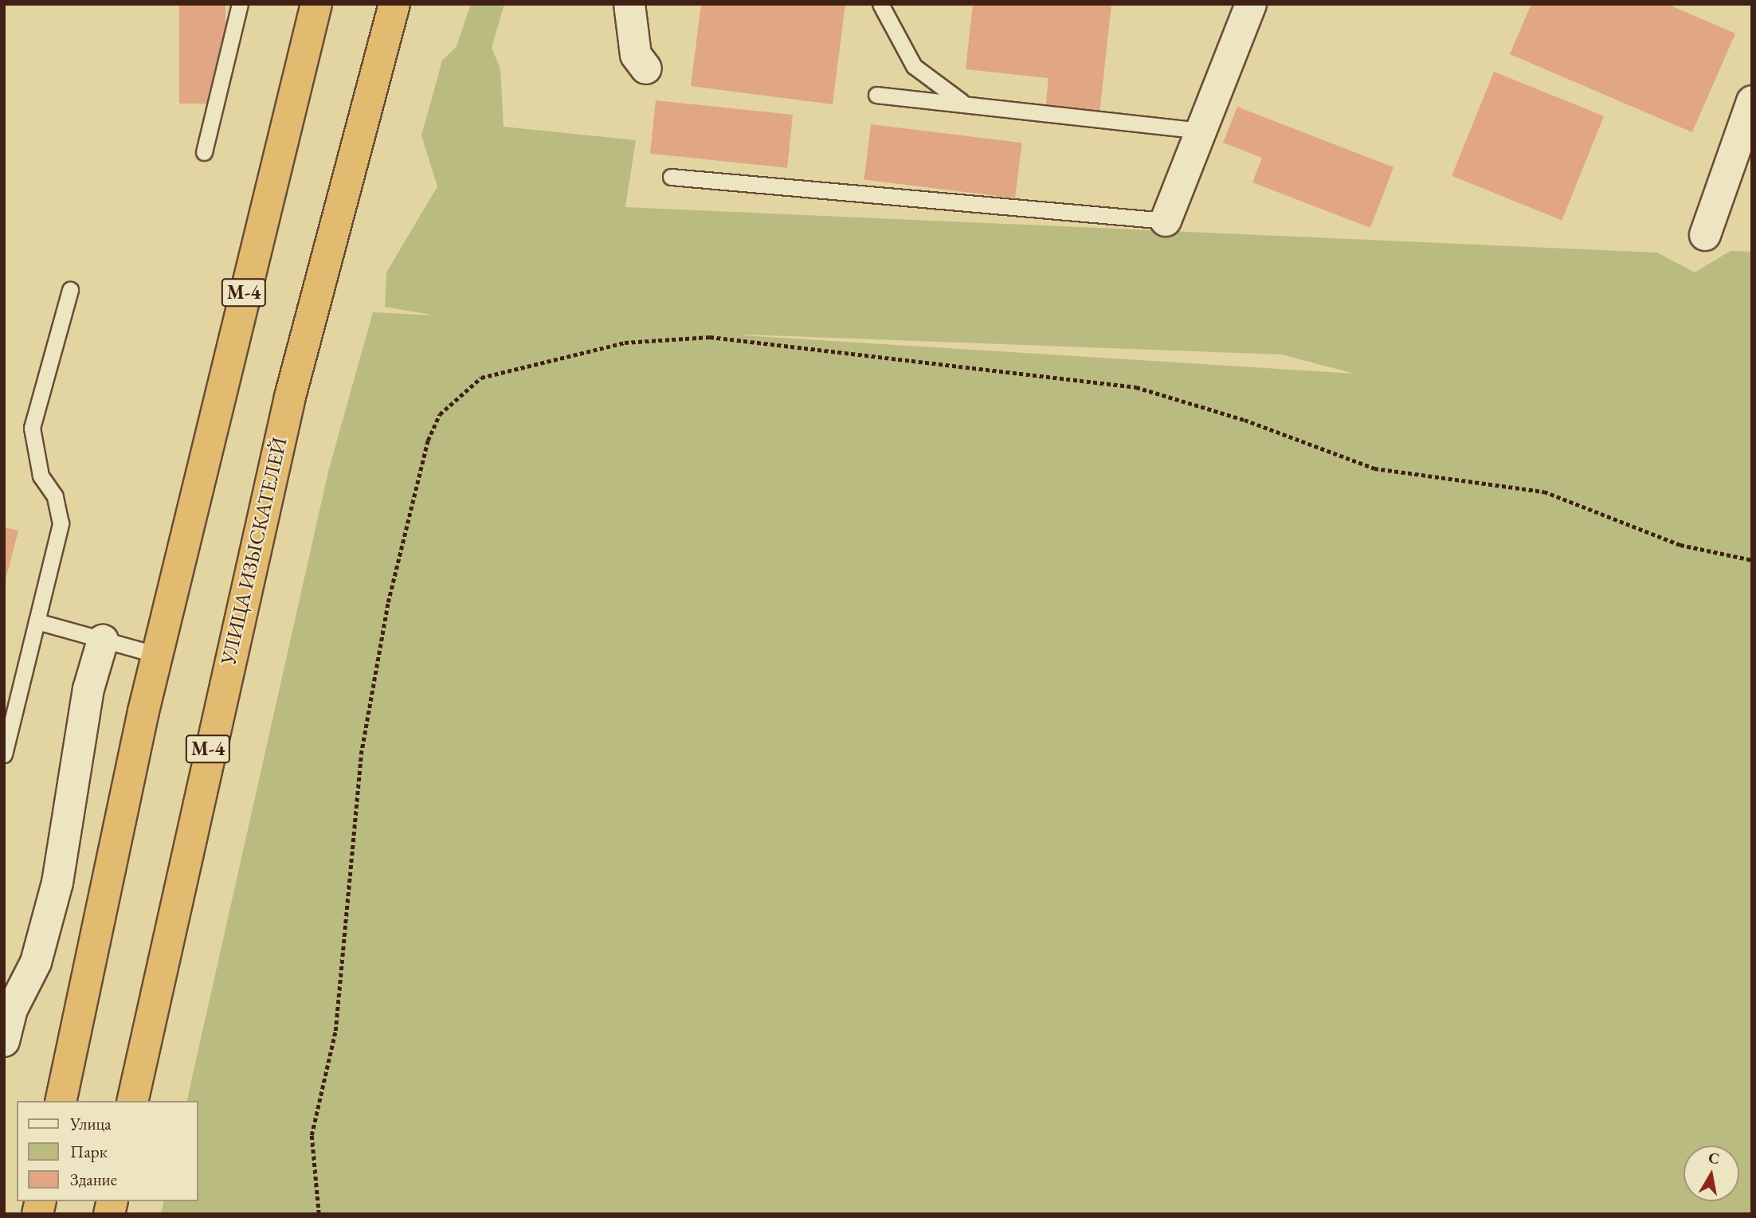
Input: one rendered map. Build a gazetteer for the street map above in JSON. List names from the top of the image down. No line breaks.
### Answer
{"streets":{"highway":["М-4","УЛИЦА ИЗЫСКАТЕЛЕЙ"]},"legend":["Улица","Парк","Здание"],"north":"top"}
